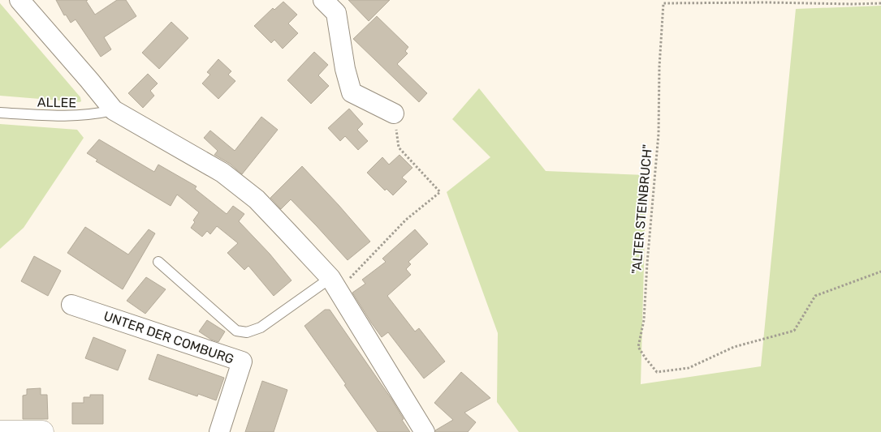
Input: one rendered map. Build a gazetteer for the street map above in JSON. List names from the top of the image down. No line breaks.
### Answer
{"streets":{"street":["UNTER DER COMBURG"],"lane":["ALLEE"],"path":["\"ALTER STEINBRUCH\""]}}
